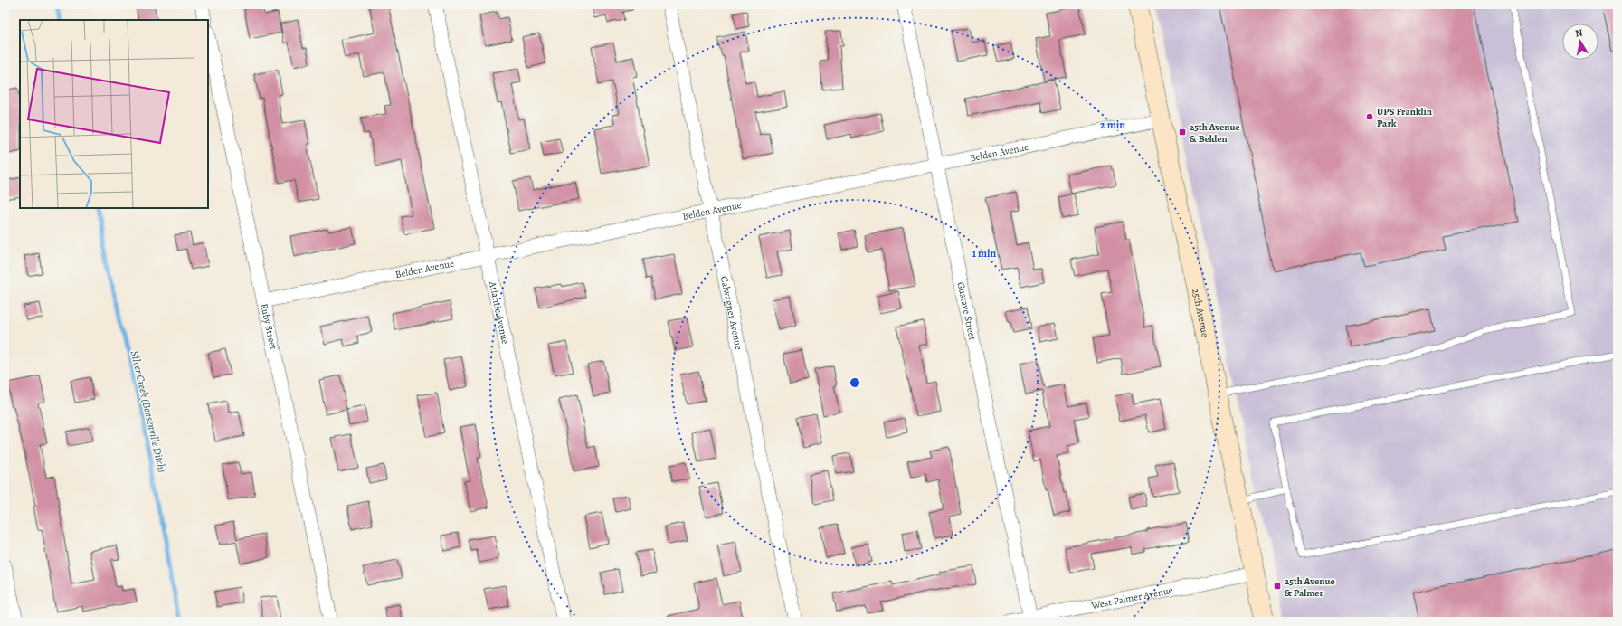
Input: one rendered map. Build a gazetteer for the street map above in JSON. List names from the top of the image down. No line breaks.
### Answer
{"streets":{"main road":["25th Avenue"],"street":["Belden Avenue","Gustave Street","Atlantic Avenue","Calwagner Avenue","Ruby Street","West Palmer Avenue"]},"crossings":[["Belden Avenue","Gustave Street"],["Belden Avenue","Atlantic Avenue"],["Belden Avenue","Calwagner Avenue"],["Belden Avenue","25th Avenue"],["Belden Avenue","Ruby Street"],["Gustave Street","West Palmer Avenue"],["25th Avenue","West Palmer Avenue"]],"water":["Silver Creek (Bensenville Ditch)"],"places":{"other":["UPS Franklin Park"],"transit":["25th Avenue & Belden","25th Avenue & Palmer"]},"north":"top","rings":["2 min","1 min"]}
